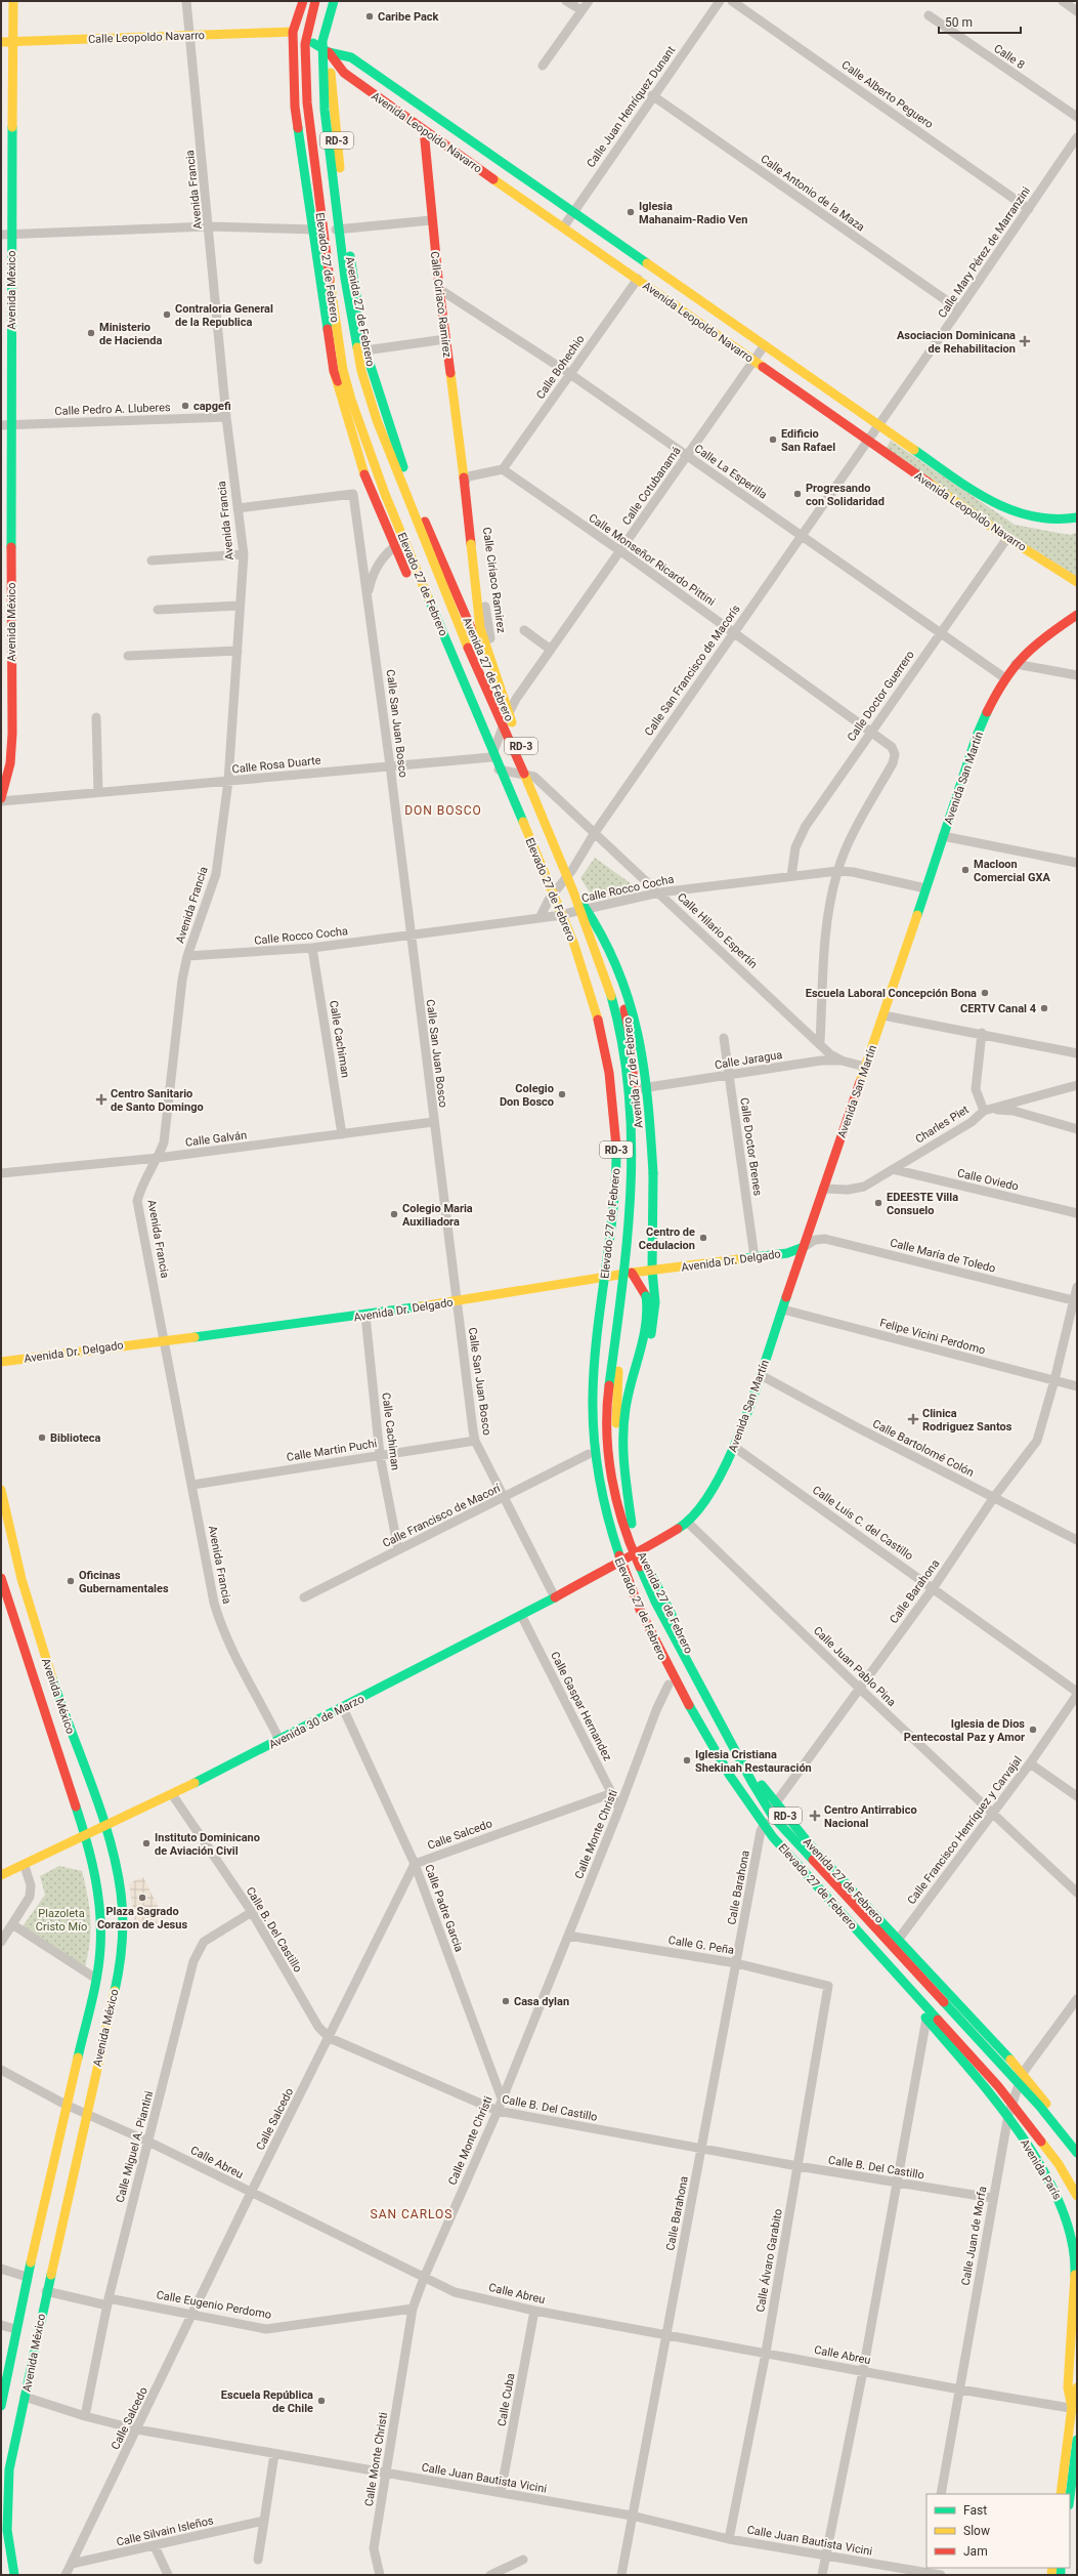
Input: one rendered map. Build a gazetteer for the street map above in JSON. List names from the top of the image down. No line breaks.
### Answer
{"streets":{"main road":["Calle Leopoldo Navarro","Avenida Leopoldo Navarro","RD-3","Elevado 27 de Febrero","Avenida México","Calle Ciriaco Ramírez","Avenida 27 de Febrero","Avenida San Martín","Avenida Dr. Delgado","Avenida 30 de Marzo","Avenida París"],"street":["Calle 8","Calle Alberto Peguero","Calle Juan Henríquez Dunant","Avenida Francia","Calle Antonio de la Maza","Calle Mary Pérez de Marranzini","Calle Bohechio","Calle Pedro A. Lluberes","Calle La Esperilla","Calle Cotubanamá","Calle Monseñor Ricardo Pittini","Calle Ciriaco Ramirez","Calle San Francisco de Macorís","Calle Doctor Guerrero","Calle San Juan Bosco","Calle Rosa Duarte","Calle Rocco Cocha","Calle Hilario Espertín","Calle Cachiman","Calle Jaragua","Charles Piet","Calle Galván","Calle Doctor Brenes","Calle Oviedo","Calle María de Toledo","Felipe Vicini Perdomo","Calle Bartolomé Colón","Calle Martin Puchi","Calle Francisco de Macorí","Calle Luis C. del Castillo","Calle Barahona","Calle Juan Pablo Pina","Calle Gaspar Hernandez","Calle Francisco Henríquez y Carvajal","Calle Salcedo","Calle Monte Christi","Calle Padre Garcia","Calle B. Del Castillo","Calle G. Peña","Calle Miguel A. Piantini","Calle Abreu","Calle Juan de Morfa","Calle Álvaro Garabito","Calle Eugenio Perdomo","Calle Cuba","Calle Juan Bautista Vicini","Calle Silvain Isleños"]},"crossings":[["Calle Leopoldo Navarro","Avenida Leopoldo Navarro"],["Calle Leopoldo Navarro","RD-3"],["Calle Leopoldo Navarro","Avenida Francia"],["Calle Leopoldo Navarro","Avenida México"],["Calle Alberto Peguero","Calle Mary Pérez de Marranzini"],["Calle Juan Henríquez Dunant","Avenida Leopoldo Navarro"],["Calle Juan Henríquez Dunant","Calle Antonio de la Maza"],["Avenida Leopoldo Navarro","RD-3"],["Avenida Leopoldo Navarro","Calle Mary Pérez de Marranzini"],["Avenida Leopoldo Navarro","Calle Ciriaco Ramírez"],["Avenida Leopoldo Navarro","Avenida 27 de Febrero"],["Avenida Leopoldo Navarro","Calle Bohechio"],["Avenida Leopoldo Navarro","Calle Cotubanamá"],["Avenida Leopoldo Navarro","Calle San Francisco de Macorís"],["Avenida Leopoldo Navarro","Calle Doctor Guerrero"],["RD-3","Calle San Francisco de Macorís"],["RD-3","Calle Rosa Duarte"],["RD-3","Calle Rocco Cocha"],["RD-3","Avenida Dr. Delgado"],["RD-3","Calle Francisco de Macorí"],["RD-3","Calle Barahona"],["RD-3","Avenida 30 de Marzo"],["RD-3","Calle Monte Christi"],["RD-3","Avenida París"],["RD-3","Calle Juan de Morfa"],["Avenida Francia","Calle Pedro A. Lluberes"],["Avenida Francia","Calle San Juan Bosco"],["Avenida Francia","Calle Rosa Duarte"],["Avenida Francia","Calle Rocco Cocha"],["Avenida Francia","Calle Galván"],["Avenida Francia","Avenida Dr. Delgado"],["Avenida Francia","Calle Martin Puchi"],["Avenida Francia","Avenida 30 de Marzo"],["Calle Antonio de la Maza","Calle Mary Pérez de Marranzini"],["Calle Mary Pérez de Marranzini","Calle San Francisco de Macorís"],["Elevado 27 de Febrero","Calle Ciriaco Ramírez"],["Elevado 27 de Febrero","Avenida 27 de Febrero"],["Elevado 27 de Febrero","Avenida San Martín"],["Avenida México","Calle Pedro A. Lluberes"],["Avenida México","Calle Rosa Duarte"],["Avenida México","Avenida 30 de Marzo"],["Avenida México","Calle Abreu"],["Avenida México","Calle Eugenio Perdomo"],["Avenida México","Calle Juan Bautista Vicini"],["Calle Ciriaco Ramírez","Calle La Esperilla"],["Calle Ciriaco Ramírez","Calle Ciriaco Ramirez"],["Avenida 27 de Febrero","Calle Cotubanamá"],["Avenida 27 de Febrero","Calle Ciriaco Ramirez"],["Avenida 27 de Febrero","Calle San Francisco de Macorís"],["Avenida 27 de Febrero","Avenida San Martín"],["Avenida 27 de Febrero","Calle Rocco Cocha"],["Avenida 27 de Febrero","Calle Hilario Espertín"],["Avenida 27 de Febrero","Calle Jaragua"],["Avenida 27 de Febrero","Avenida Dr. Delgado"],["Avenida 27 de Febrero","Calle Barahona"],["Avenida 27 de Febrero","Calle Francisco Henríquez y Carvajal"],["Avenida 27 de Febrero","Calle Juan de Morfa"],["Calle Bohechio","Calle La Esperilla"],["Calle Bohechio","Calle Monseñor Ricardo Pittini"],["Calle La Esperilla","Calle Cotubanamá"],["Calle La Esperilla","Calle San Francisco de Macorís"],["Calle La Esperilla","Calle Doctor Guerrero"],["Calle La Esperilla","Avenida San Martín"],["Calle Cotubanamá","Calle Monseñor Ricardo Pittini"],["Calle Monseñor Ricardo Pittini","Calle San Francisco de Macorís"],["Calle Monseñor Ricardo Pittini","Calle Doctor Guerrero"],["Calle Monseñor Ricardo Pittini","Calle Rocco Cocha"],["Calle San Francisco de Macorís","Calle Rocco Cocha"],["Calle San Francisco de Macorís","Calle Hilario Espertín"],["Calle Doctor Guerrero","Calle Rocco Cocha"],["Calle San Juan Bosco","Calle Rosa Duarte"],["Calle San Juan Bosco","Calle Rocco Cocha"],["Calle San Juan Bosco","Calle Galván"],["Calle San Juan Bosco","Avenida Dr. Delgado"],["Calle San Juan Bosco","Calle Martin Puchi"],["Calle San Juan Bosco","Calle Francisco de Macorí"],["Calle San Juan Bosco","Avenida 30 de Marzo"],["Avenida San Martín","Calle Rocco Cocha"],["Avenida San Martín","Calle Jaragua"],["Avenida San Martín","Charles Piet"],["Avenida San Martín","Calle María de Toledo"],["Avenida San Martín","Avenida Dr. Delgado"],["Avenida San Martín","Felipe Vicini Perdomo"],["Avenida San Martín","Calle Bartolomé Colón"],["Avenida San Martín","Calle Luis C. del Castillo"],["Avenida San Martín","Calle Juan Pablo Pina"],["Avenida San Martín","Avenida 30 de Marzo"],["Calle Rocco Cocha","Calle Hilario Espertín"],["Calle Rocco Cocha","Calle Cachiman"],["Calle Hilario Espertín","Calle Jaragua"],["Calle Cachiman","Calle Galván"],["Calle Cachiman","Avenida Dr. Delgado"],["Calle Cachiman","Calle Martin Puchi"],["Calle Cachiman","Calle Francisco de Macorí"],["Calle Jaragua","Calle Doctor Brenes"],["Charles Piet","Calle Oviedo"],["Calle Doctor Brenes","Avenida Dr. Delgado"],["Calle María de Toledo","Avenida Dr. Delgado"],["Calle María de Toledo","Calle Barahona"],["Felipe Vicini Perdomo","Calle Barahona"],["Calle Bartolomé Colón","Calle Barahona"],["Calle Luis C. del Castillo","Calle Barahona"],["Calle Luis C. del Castillo","Calle Francisco Henríquez y Carvajal"],["Calle Barahona","Calle Juan Pablo Pina"],["Calle Barahona","Calle B. Del Castillo"],["Calle Barahona","Calle G. Peña"],["Calle Barahona","Calle Abreu"],["Calle Barahona","Calle Juan Bautista Vicini"],["Calle Juan Pablo Pina","Calle Francisco Henríquez y Carvajal"],["Calle Gaspar Hernandez","Avenida 30 de Marzo"],["Calle Gaspar Hernandez","Calle Salcedo"],["Calle Gaspar Hernandez","Calle Monte Christi"],["Avenida 30 de Marzo","Calle Padre Garcia"],["Avenida 30 de Marzo","Calle B. Del Castillo"],["Calle Salcedo","Calle Padre Garcia"],["Calle Salcedo","Calle B. Del Castillo"],["Calle Salcedo","Calle Abreu"],["Calle Salcedo","Calle Eugenio Perdomo"],["Calle Salcedo","Calle Juan Bautista Vicini"],["Calle Salcedo","Calle Silvain Isleños"],["Calle Monte Christi","Calle Padre Garcia"],["Calle Monte Christi","Calle B. Del Castillo"],["Calle Monte Christi","Calle G. Peña"],["Calle Monte Christi","Calle Abreu"],["Calle Monte Christi","Calle Eugenio Perdomo"],["Calle Monte Christi","Calle Juan Bautista Vicini"],["Calle B. Del Castillo","Calle Miguel A. Piantini"],["Calle B. Del Castillo","Calle Juan de Morfa"],["Calle B. Del Castillo","Calle Álvaro Garabito"],["Calle G. Peña","Calle Álvaro Garabito"],["Calle Miguel A. Piantini","Calle Abreu"],["Calle Miguel A. Piantini","Calle Eugenio Perdomo"],["Calle Miguel A. Piantini","Calle Juan Bautista Vicini"],["Calle Abreu","Avenida París"],["Calle Abreu","Calle Juan de Morfa"],["Calle Abreu","Calle Álvaro Garabito"],["Calle Abreu","Calle Cuba"],["Avenida París","Calle Juan de Morfa"],["Calle Álvaro Garabito","Calle Juan Bautista Vicini"],["Calle Cuba","Calle Juan Bautista Vicini"]],"districts":["DON BOSCO","SAN CARLOS"],"parks":["Plazoleta Cristo Mío"],"places":{"other":["Caribe Pack","Iglesia Mahanaim-Radio Ven","Contraloria General de la Republica","Ministerio de Hacienda","capgefi","Edificio San Rafael","Progresando con Solidaridad","Macloon Comercial GXA","Escuela Laboral Concepción Bona","CERTV Canal 4","Colegio Don Bosco","EDEESTE Villa Consuelo","Colegio Maria Auxiliadora","Centro de Cedulacion","Biblioteca","Oficinas Gubernamentales","Iglesia de Dios Pentecostal Paz y Amor","Iglesia Cristiana Shekinah Restauración","Instituto Dominicano de Aviación Civil","Plaza Sagrado Corazon de Jesus","Casa dylan","Escuela República de Chile"],"health":["Asociacion Dominicana de Rehabilitacion","Centro Sanitario de Santo Domingo","Clinica Rodriguez Santos","Centro Antirrabico Nacional"]},"legend":["Fast","Slow","Jam"],"scale_bar":"50 m"}
